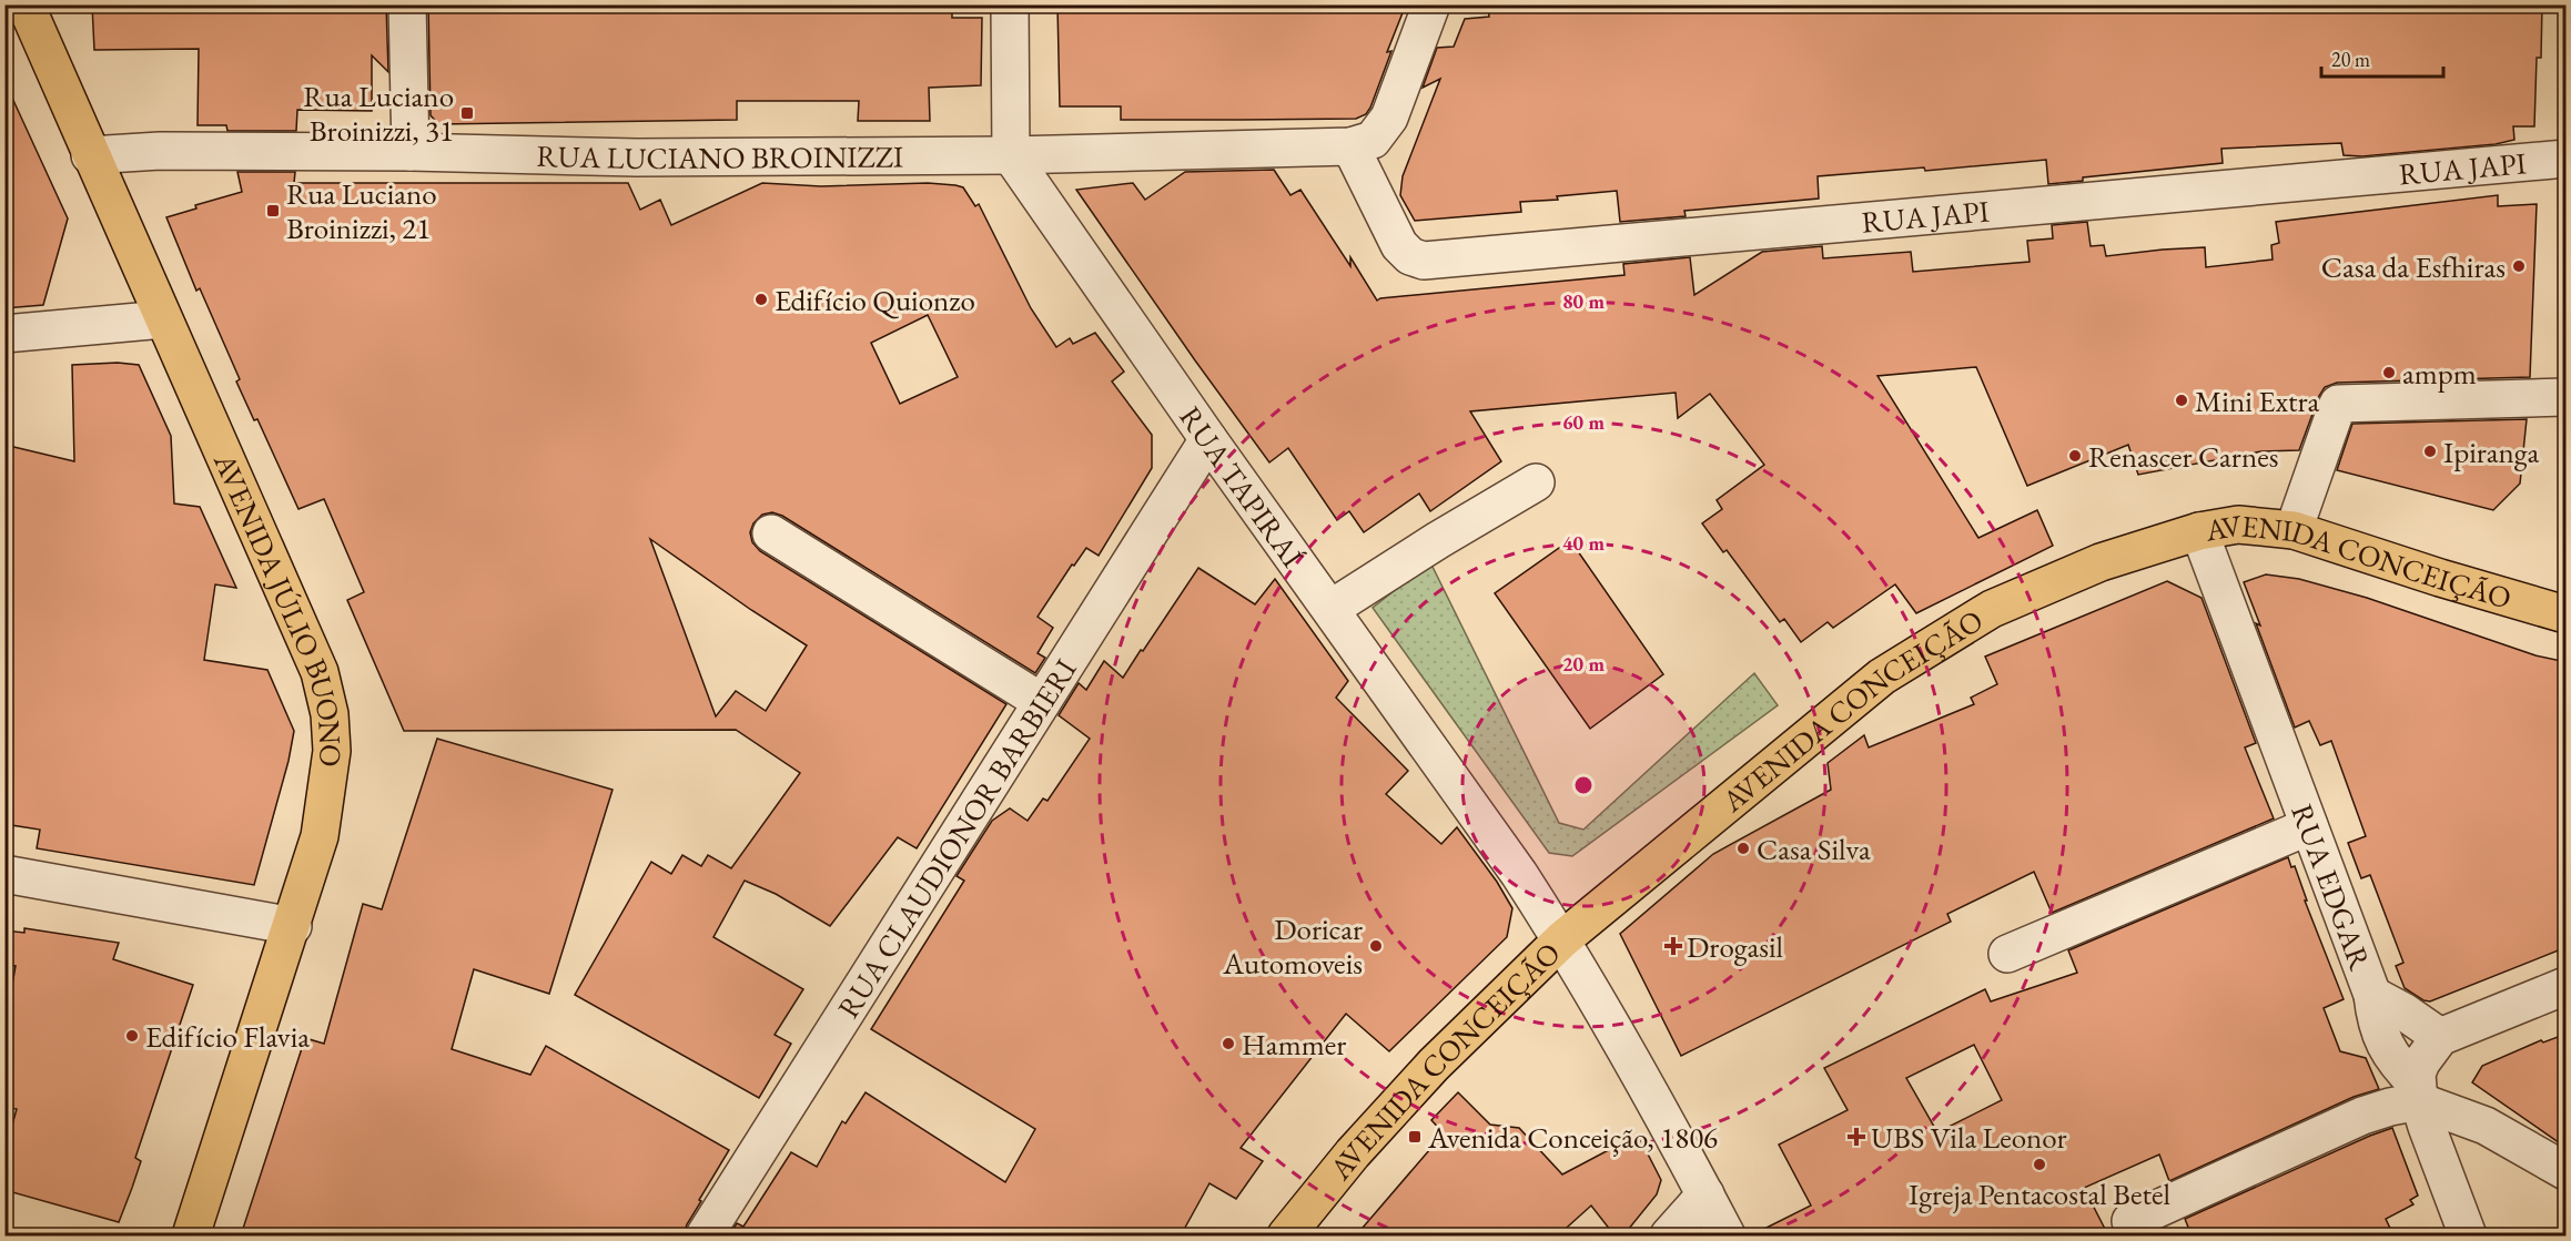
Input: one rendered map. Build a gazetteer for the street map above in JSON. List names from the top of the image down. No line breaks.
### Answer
{"streets":{"main road":["AVENIDA CONCEIÇÃO","AVENIDA JÚLIO BUONO"],"street":["RUA LUCIANO BROINIZZI","RUA JAPI","RUA TAPIRAÍ","RUA CLAUDIONOR BARBIERI","RUA EDGAR"]},"crossings":[["RUA LUCIANO BROINIZZI","RUA JAPI"],["RUA LUCIANO BROINIZZI","RUA TAPIRAÍ"],["RUA LUCIANO BROINIZZI","AVENIDA JÚLIO BUONO"],["RUA TAPIRAÍ","AVENIDA CONCEIÇÃO"],["RUA TAPIRAÍ","RUA CLAUDIONOR BARBIERI"],["AVENIDA CONCEIÇÃO","RUA EDGAR"]],"places":{"transit":["Rua Luciano Broinizzi, 31","Rua Luciano Broinizzi, 21","Avenida Conceição, 1806"],"other":["Casa da Esfhiras","Edifício Quionzo","ampm","Mini Extra","Ipiranga","Renascer Carnes","Casa Silva","Doricar Automoveis","Edifício Flavia","Hammer","Igreja Pentacostal Betel"],"health":["Drogasil","UBS Vila Leonor"]},"scale_bar":"20 m","rings":["80 m","60 m","40 m","20 m"]}
